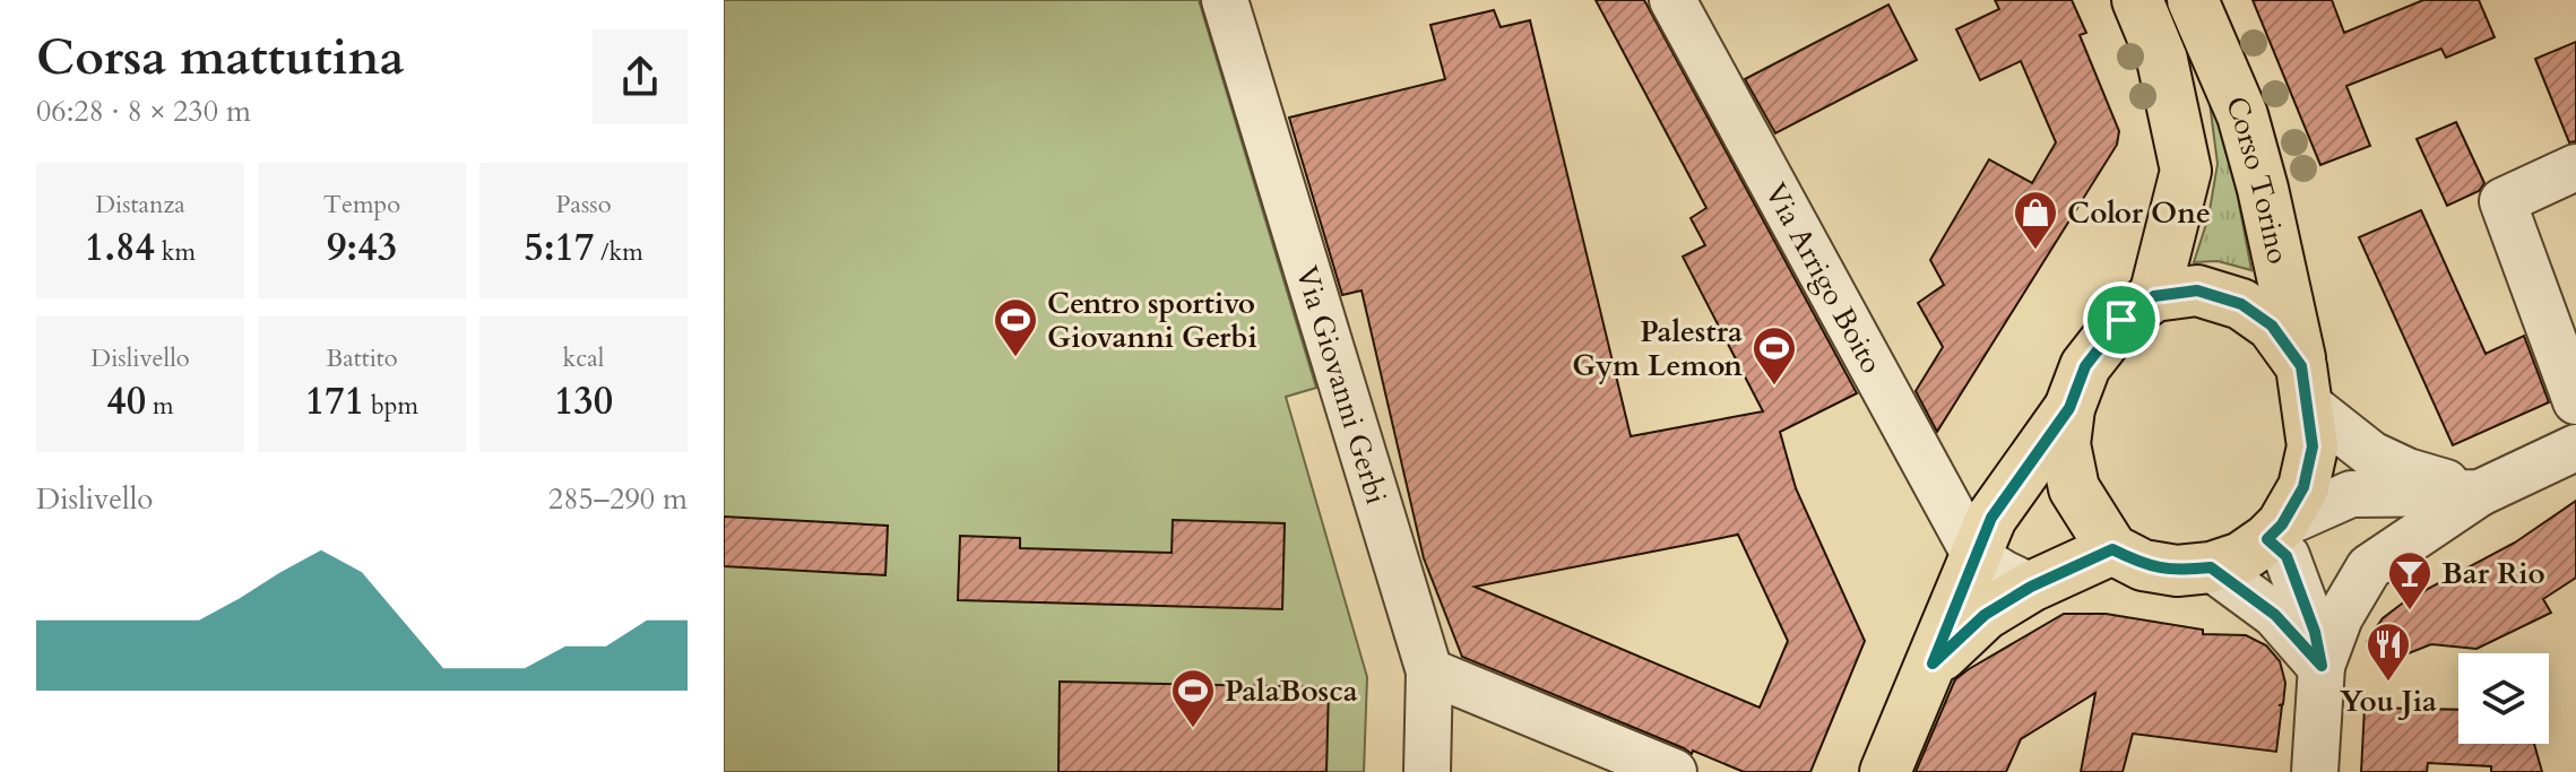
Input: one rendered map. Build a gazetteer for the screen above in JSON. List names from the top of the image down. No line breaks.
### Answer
{"streets":{"main road":["Corso Torino"],"street":["Via Arrigo Boito","Via Giovanni Gerbi"]},"places":{"shop":["Color One"],"sports":["Centro sportivo Giovanni Gerbi","Palestra Gym Lemon","PalaBosca"],"bar":["Bar Rio"],"restaurant":["You Jia"]},"page":{"heading":["Corsa mattutina","06:28 · 8 × 230 m"],"stats":[["Distanza","1.84 km"],["Tempo","9:43"],["Passo","5:17 /km"],["Dislivello","40 m"],["Battito","171 bpm"],["kcal","130"]],"chart":["Dislivello","285–290 m"]}}
